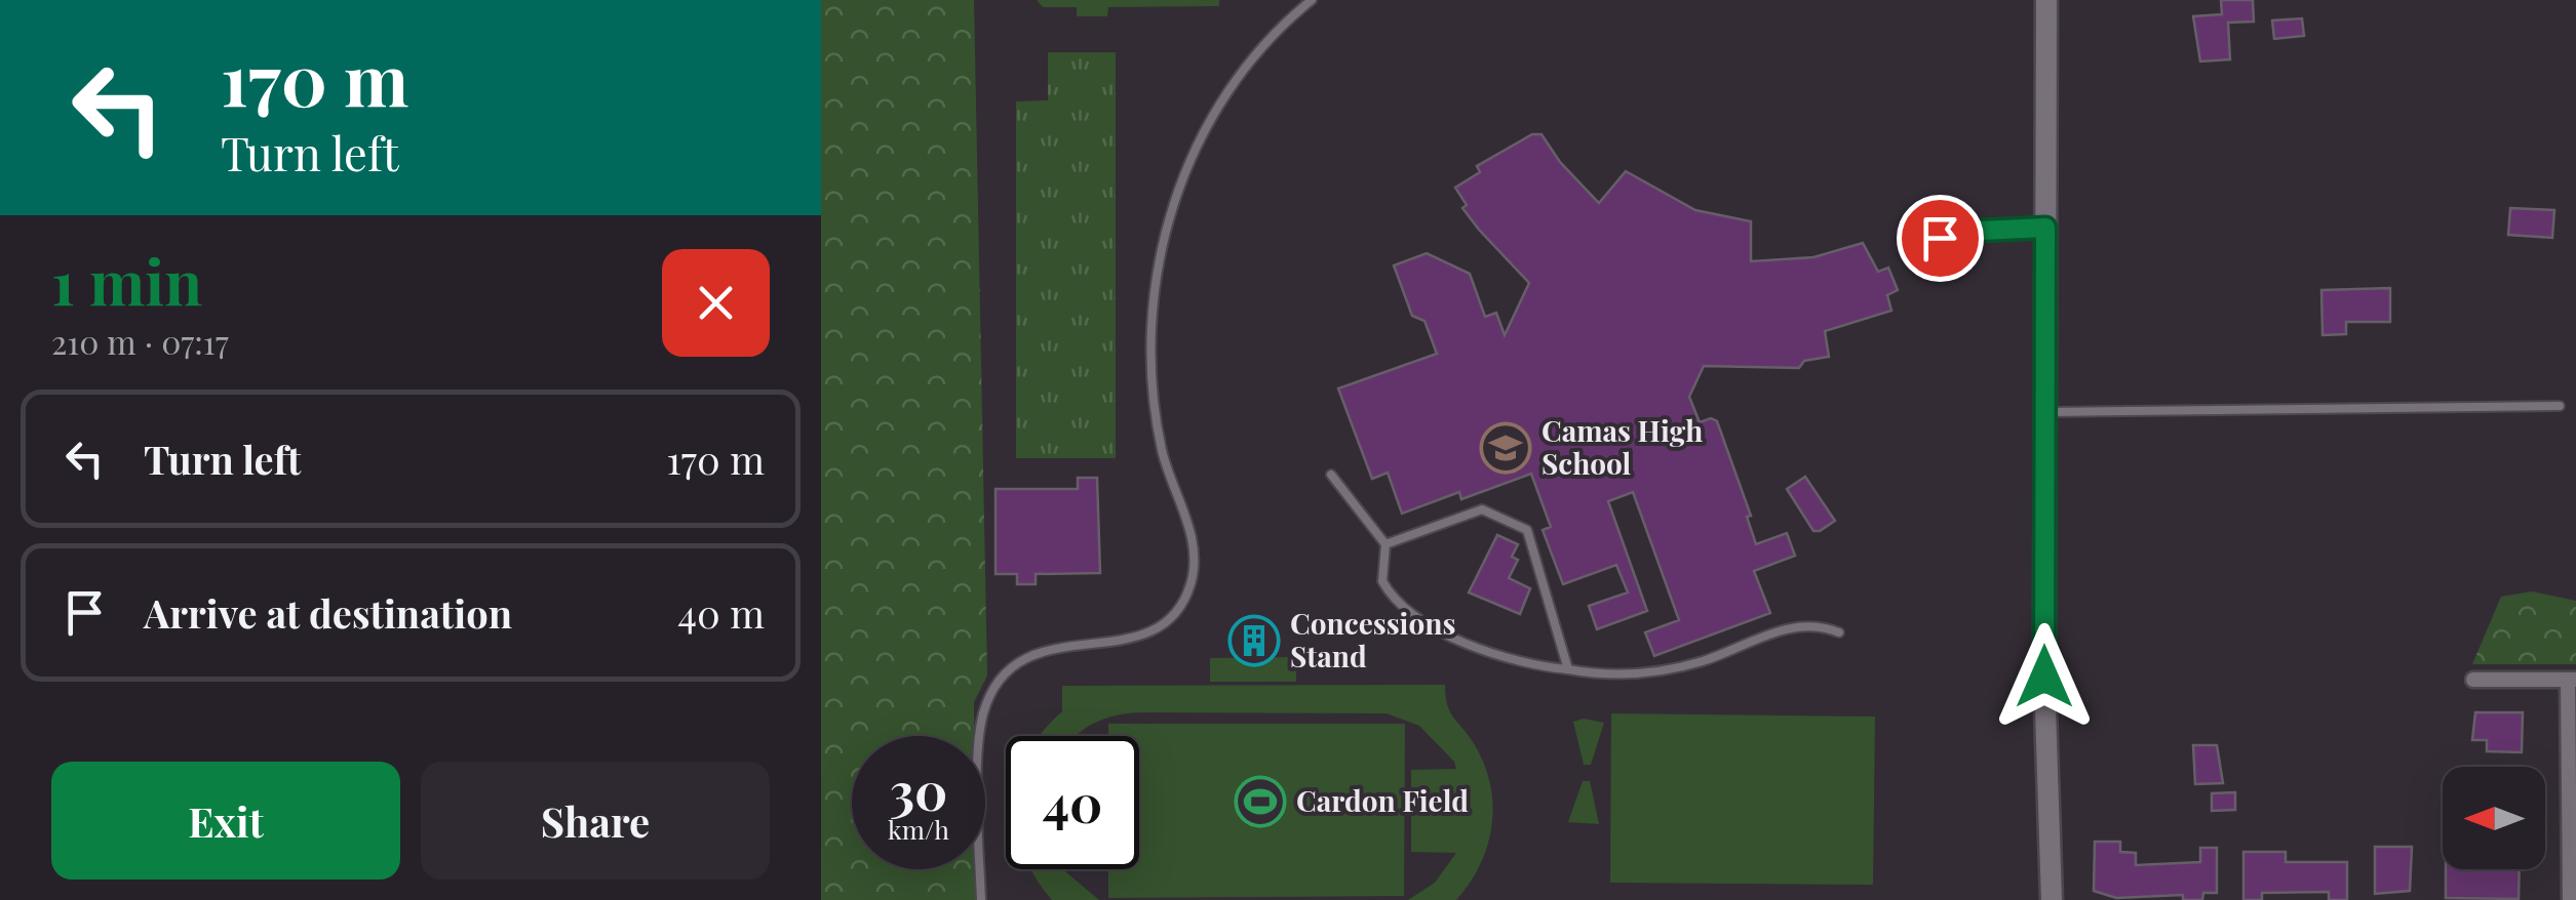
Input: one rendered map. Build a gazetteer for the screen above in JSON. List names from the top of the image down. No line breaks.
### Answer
{"places":{"school or university":["Camas High School"],"building":["Concessions Stand"],"sports":["Cardon Field"]},"north":"left","page":{"turn":["170 m","Turn left"],"heading":["1 min","210 m · 07:17"],"list":[{"name":"Turn left","value":"170 m"},{"name":"Arrive at destination","value":"40 m"}],"speed":"30 km/h","limit":"40","buttons":["Exit","Share"]}}
